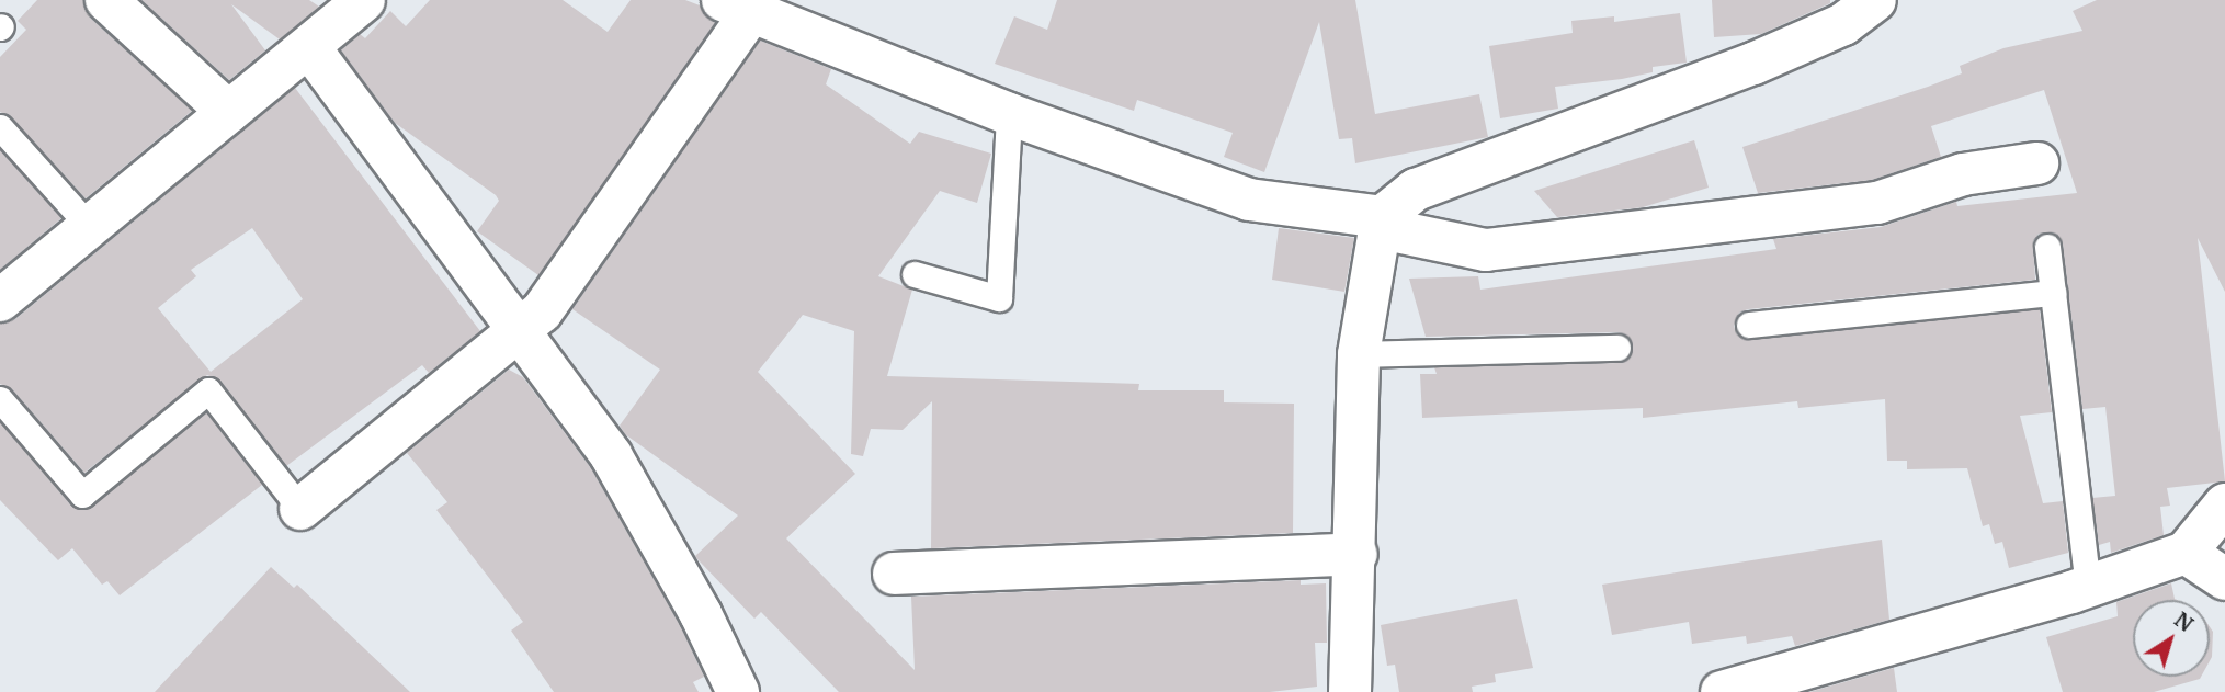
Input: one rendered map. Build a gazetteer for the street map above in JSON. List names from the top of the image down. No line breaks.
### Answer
{"north":"top right"}
